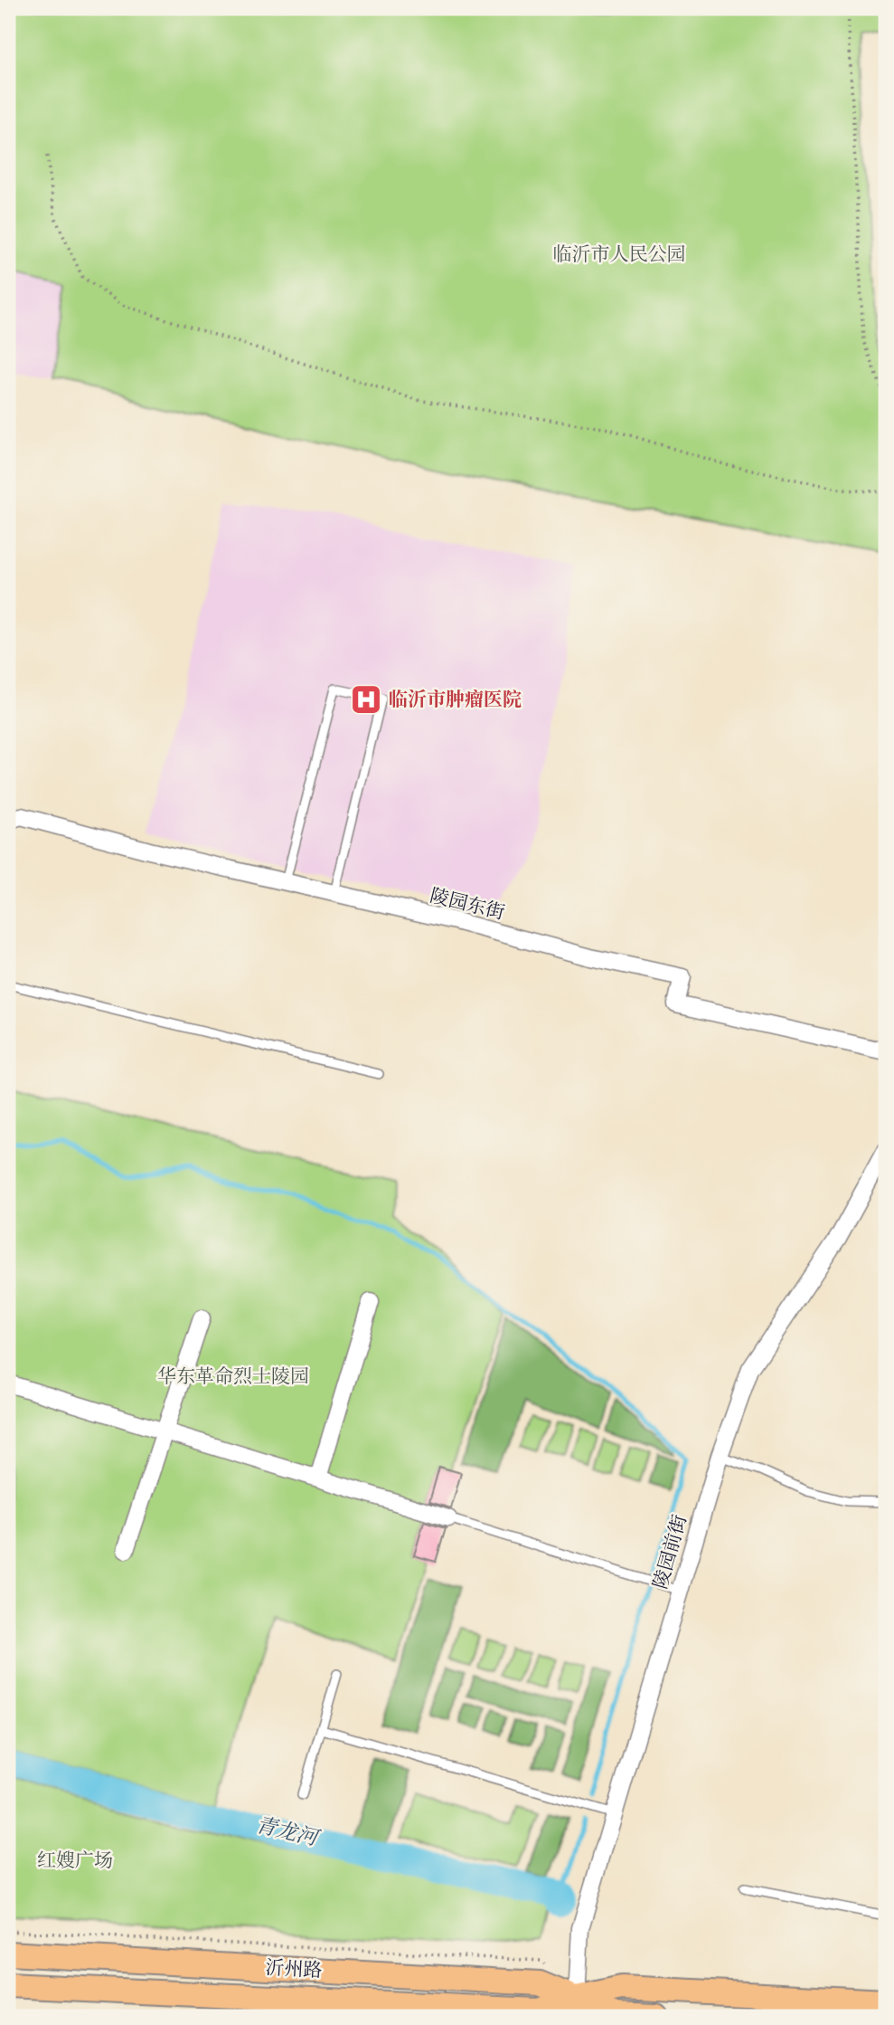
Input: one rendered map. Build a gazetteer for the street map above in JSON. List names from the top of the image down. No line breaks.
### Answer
{"streets":{"main road":["沂州路"],"street":["陵园东街","陵园前街"]},"crossings":[["陵园前街","沂州路"]],"water":["青龙河"],"parks":["临沂市人民公园","华东革命烈士陵园","红嫂广场"],"places":{"hospital":["临沂市肿瘤医院"]}}
